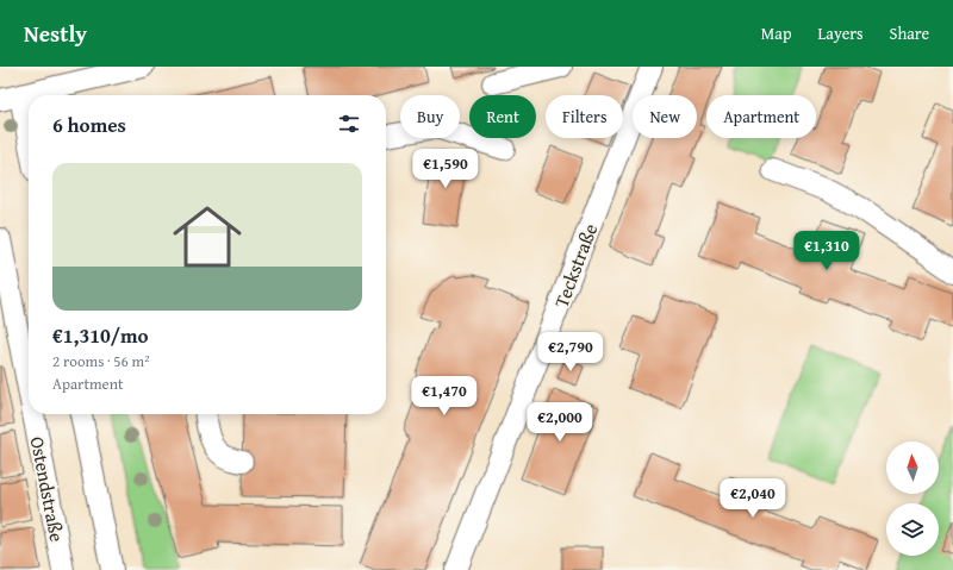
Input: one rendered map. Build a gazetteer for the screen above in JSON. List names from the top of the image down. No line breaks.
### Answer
{"streets":{"street":["Teckstraße","Ostendstraße"]},"north":"top","page":{"header":"Nestly","nav":["Map","Layers","Share"],"chip":["Buy","Rent","Filters","New","Apartment"],"heading":"6 homes","price":["€1,590","€1,310","€2,790","€1,470","€2,000","€2,040"],"list":[{"name":"€1,310/mo","note":"2 rooms · 56 m² · Apartment"}]}}
